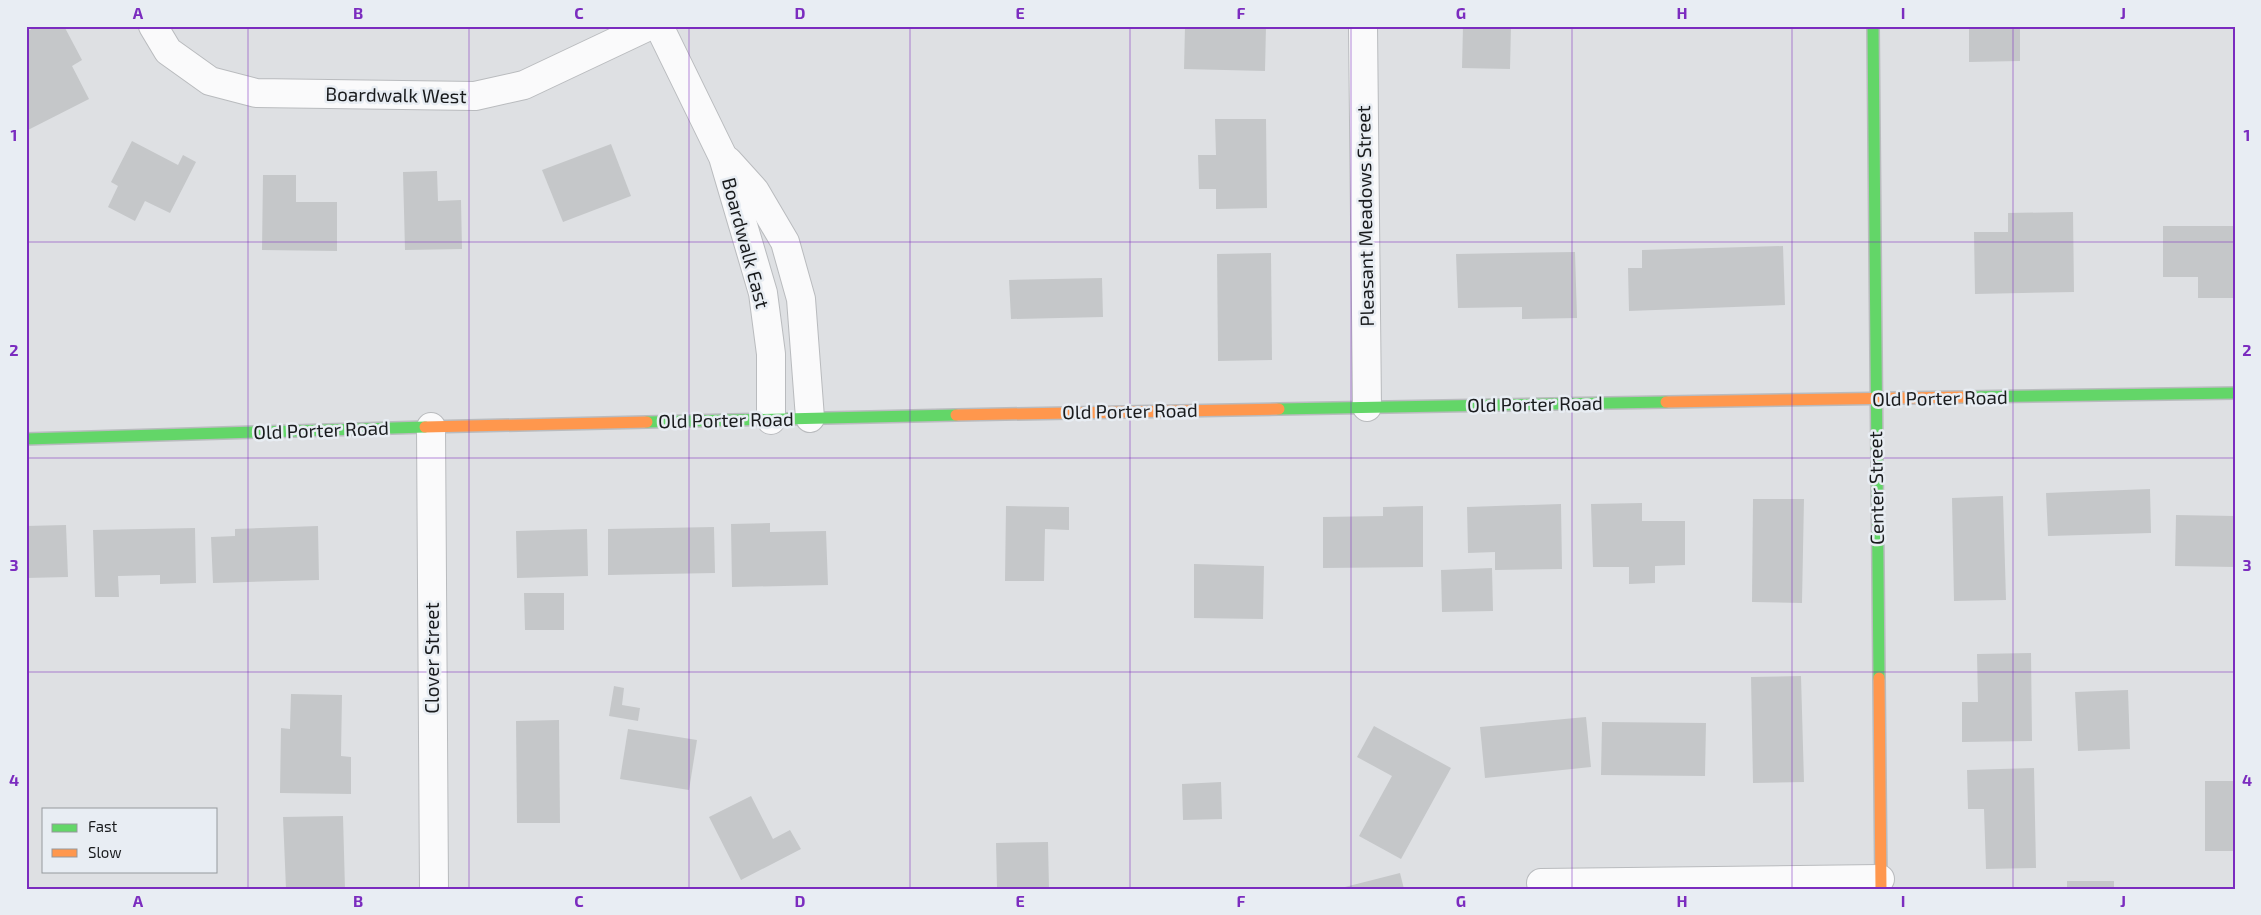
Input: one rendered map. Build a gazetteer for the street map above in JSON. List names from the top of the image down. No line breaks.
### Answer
{"streets":{"street":["Boardwalk West","Pleasant Meadows Street","Boardwalk East","Old Porter Road","Center Street","Clover Street"]},"crossings":[["Pleasant Meadows Street","Old Porter Road"],["Boardwalk East","Old Porter Road"],["Old Porter Road","Center Street"],["Old Porter Road","Clover Street"]],"legend":["Fast","Slow"],"grid":{"columns":["A","B","C","D","E","F","G","H","I","J"],"rows":["1","2","3","4"]}}
